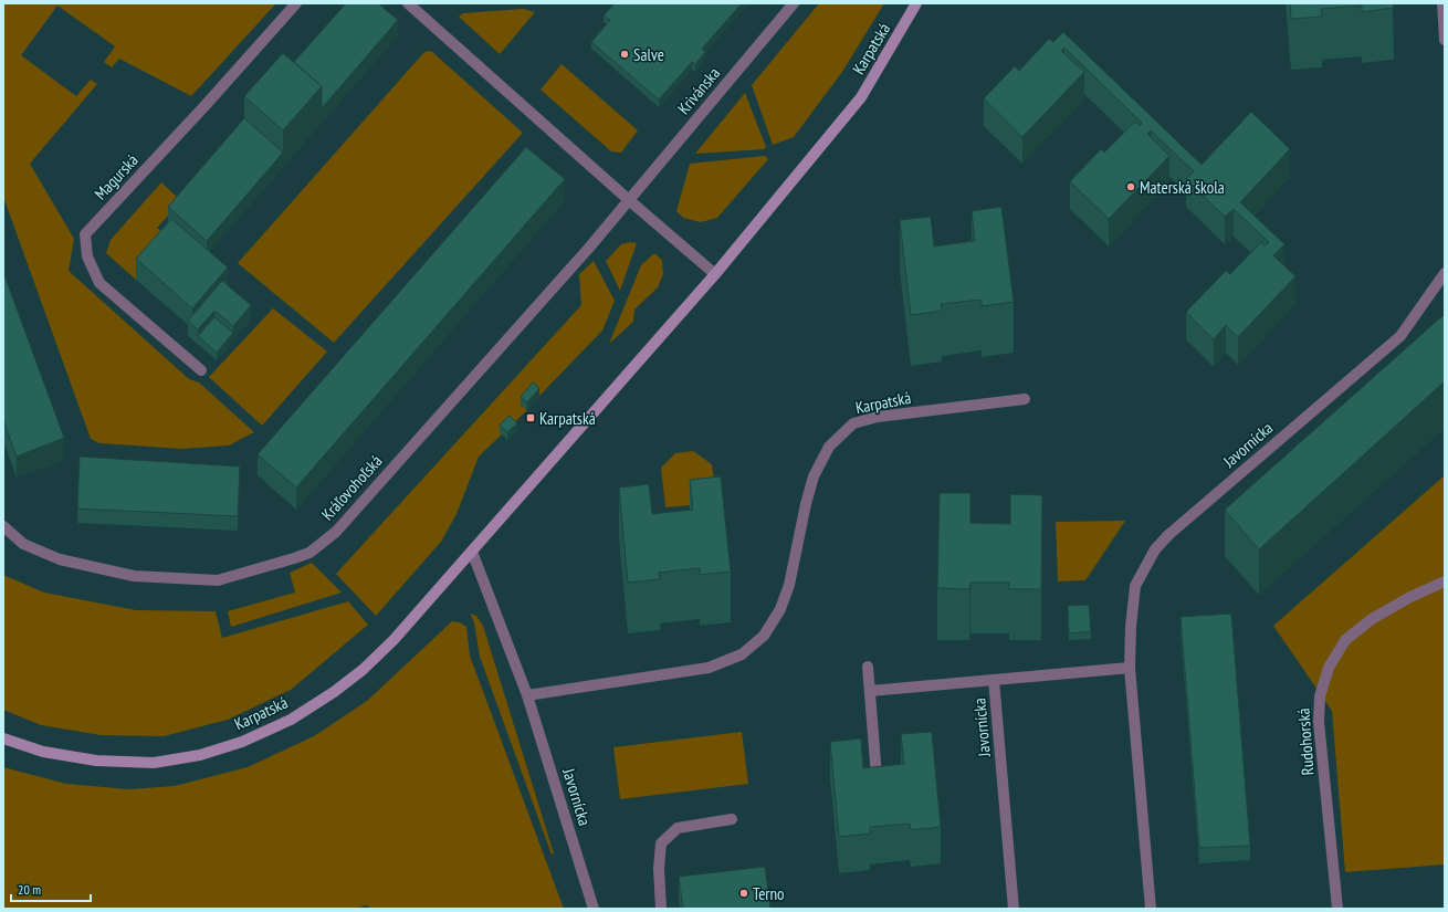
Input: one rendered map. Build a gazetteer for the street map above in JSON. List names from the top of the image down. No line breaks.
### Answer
{"streets":{"street":["Karpatská","Krivánska","Magurská","Javornícka","Kráľovohoľská","Rudohorská"]},"crossings":[["Karpatská","Javornícka"],["Krivánska","Kráľovohoľská"]],"places":{"other":["Salve","Materská škola","Terno"],"transit":["Karpatská"]},"scale_bar":"20 m"}
